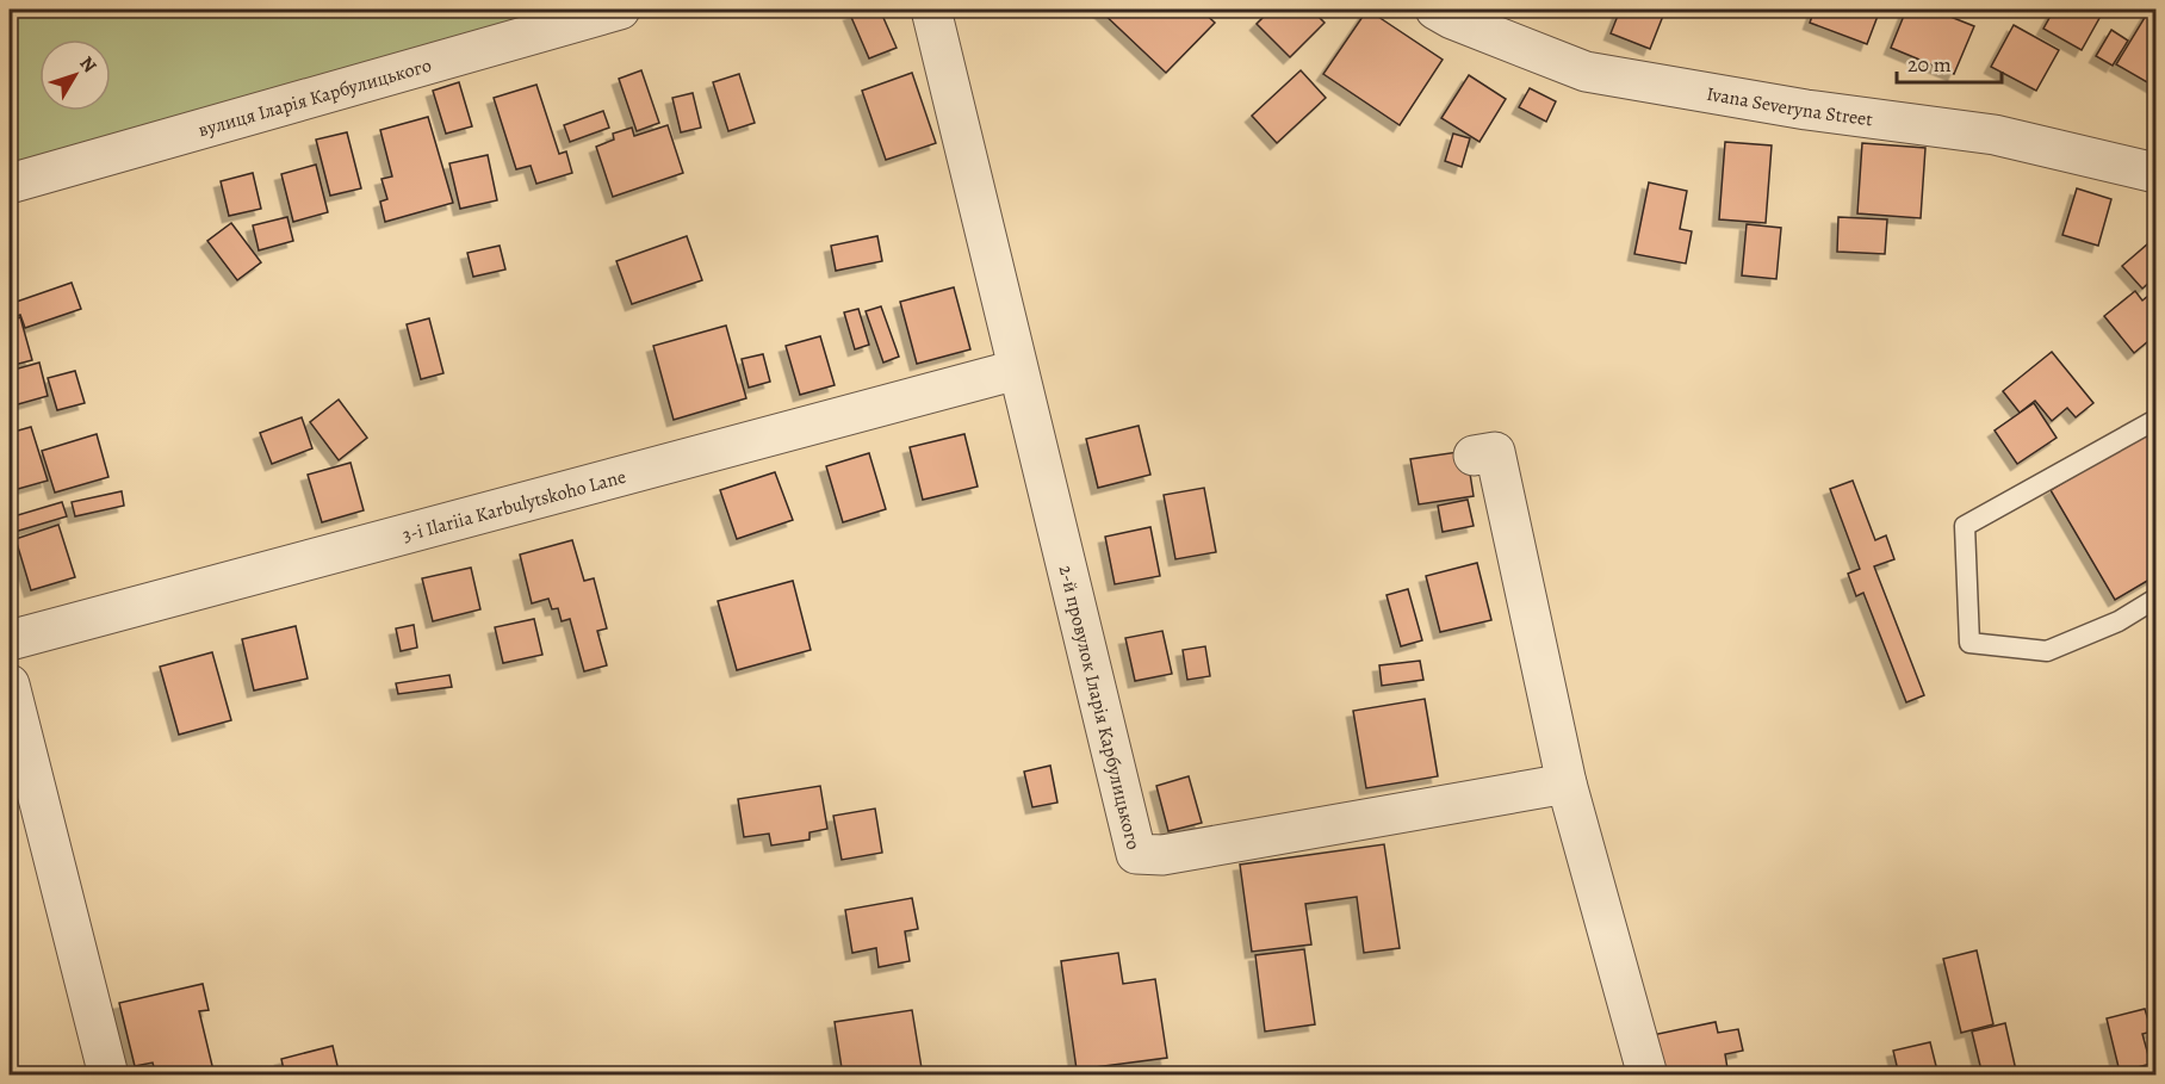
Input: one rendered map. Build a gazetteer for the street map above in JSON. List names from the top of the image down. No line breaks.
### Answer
{"streets":{"street":["вулиця Іларія Карбулицького","Ivana Severyna Street","3-i Ilariia Karbulytskoho Lane","2-й провулок Іларія Карбулицького"]},"crossings":[["3-i Ilariia Karbulytskoho Lane","2-й провулок Іларія Карбулицького"]],"scale_bar":"20 m","north":"top right"}
